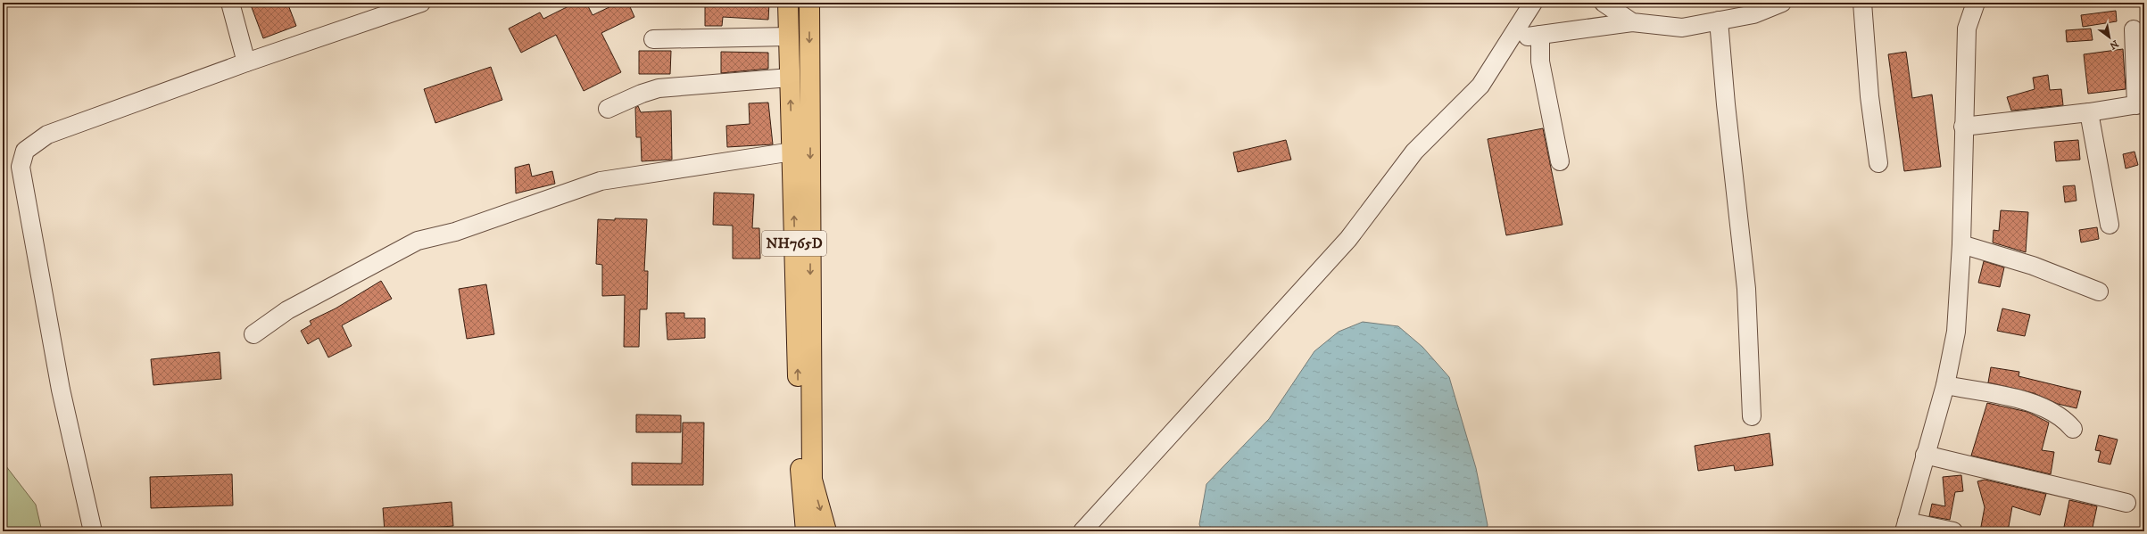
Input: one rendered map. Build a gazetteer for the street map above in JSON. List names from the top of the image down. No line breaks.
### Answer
{"streets":{"highway":["NH765D"]},"north":"bottom right"}
